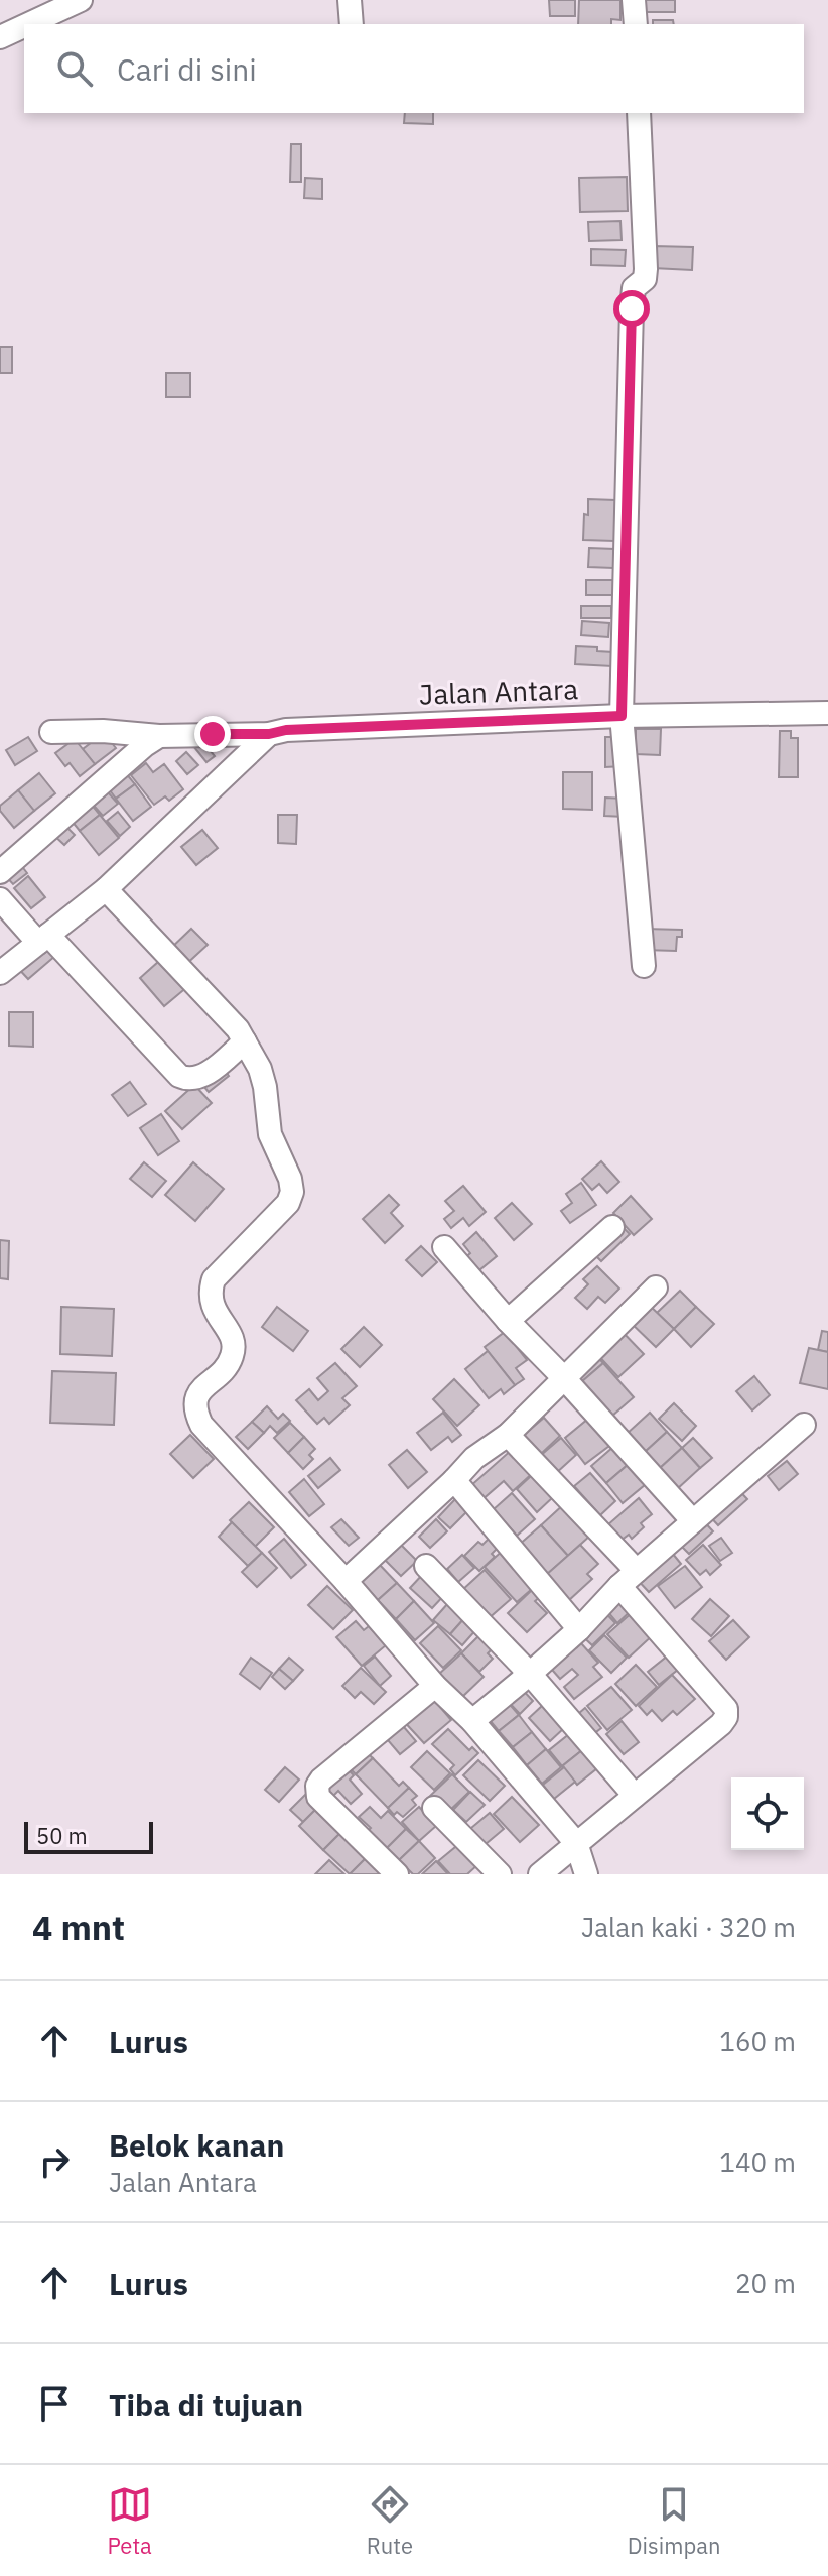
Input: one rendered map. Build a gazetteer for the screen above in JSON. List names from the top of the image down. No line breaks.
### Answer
{"streets":{"street":["Jalan Antara"]},"scale_bar":"50 m","page":{"search":"Cari di sini","scale":"50 m","heading":["4 mnt","Jalan kaki · 320 m"],"list":[["Lurus","160 m"],["Belok kanan","Jalan Antara","140 m"],["Lurus","20 m"],"Tiba di tujuan"],"nav":["Peta","Rute","Disimpan"]}}
